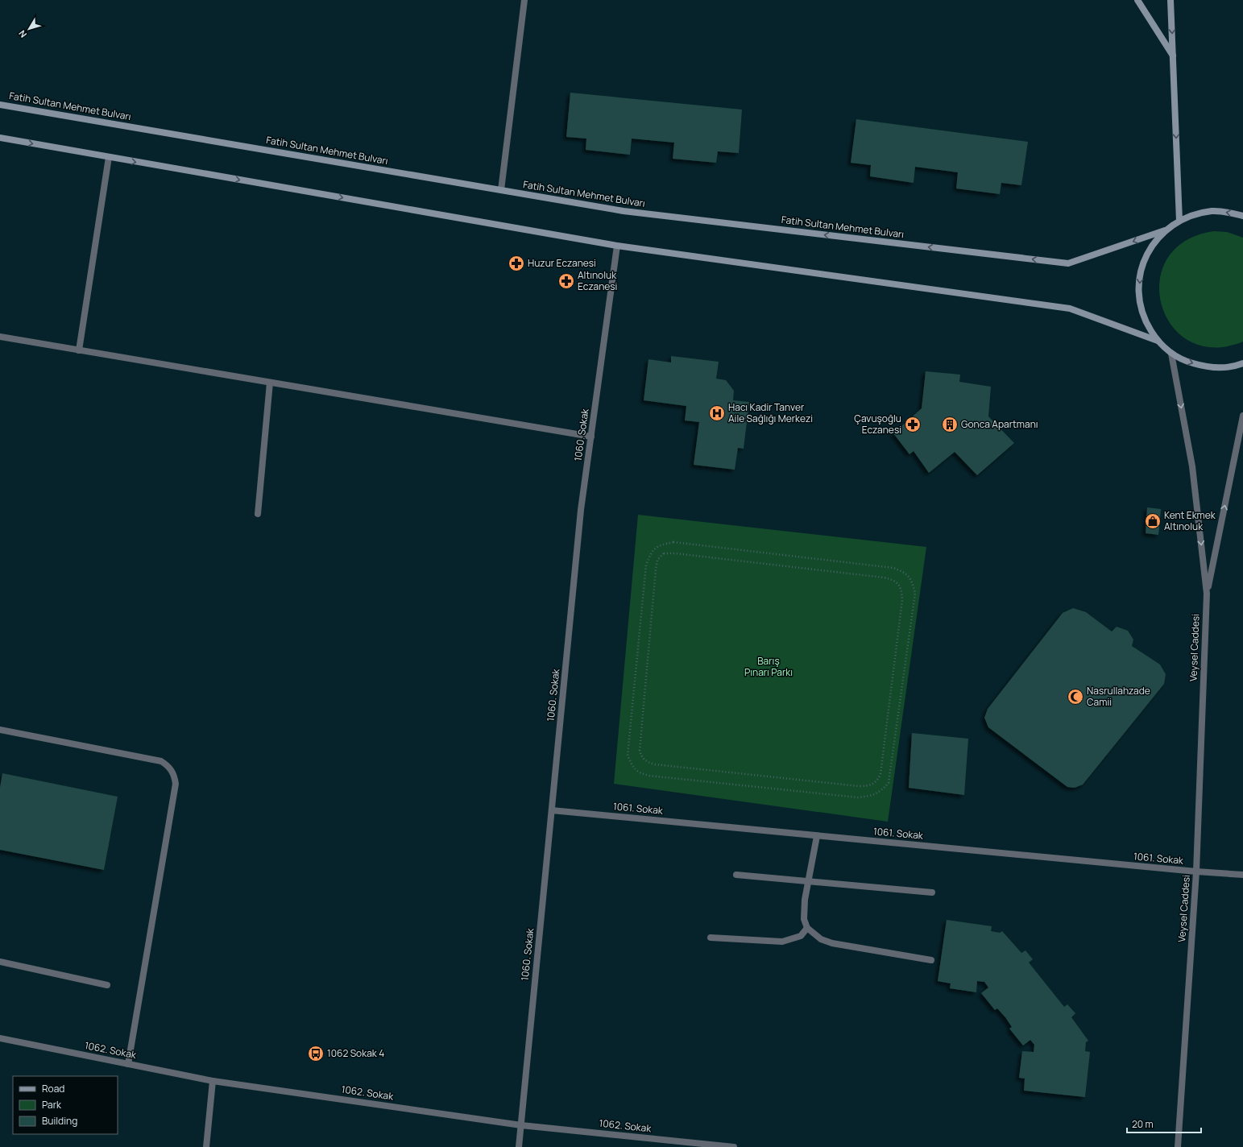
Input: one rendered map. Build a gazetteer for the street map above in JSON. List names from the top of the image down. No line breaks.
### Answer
{"streets":{"main road":["Fatih Sultan Mehmet Bulvarı"],"street":["1060. Sokak","Veysel Caddesi","1061. Sokak","1062. Sokak"]},"crossings":[["1060. Sokak","1061. Sokak"],["1060. Sokak","1062. Sokak"],["Veysel Caddesi","1061. Sokak"]],"parks":["Barış Pınarı Parkı"],"places":{"pharmacy":["Huzur Eczanesi","Altınoluk Eczanesi","Çavuşoğlu Eczanesi"],"hospital":["Hacı Kadir Tanver Aile Sağlığı Merkezi"],"building":["Gonca Apartmanı"],"shop":["Kent Ekmek Altınoluk"],"mosque":["Nasrullahzade Camii"],"bus stop":["1062 Sokak 4"]},"legend":["Road","Park","Building"],"scale_bar":"20 m","north":"bottom left"}
